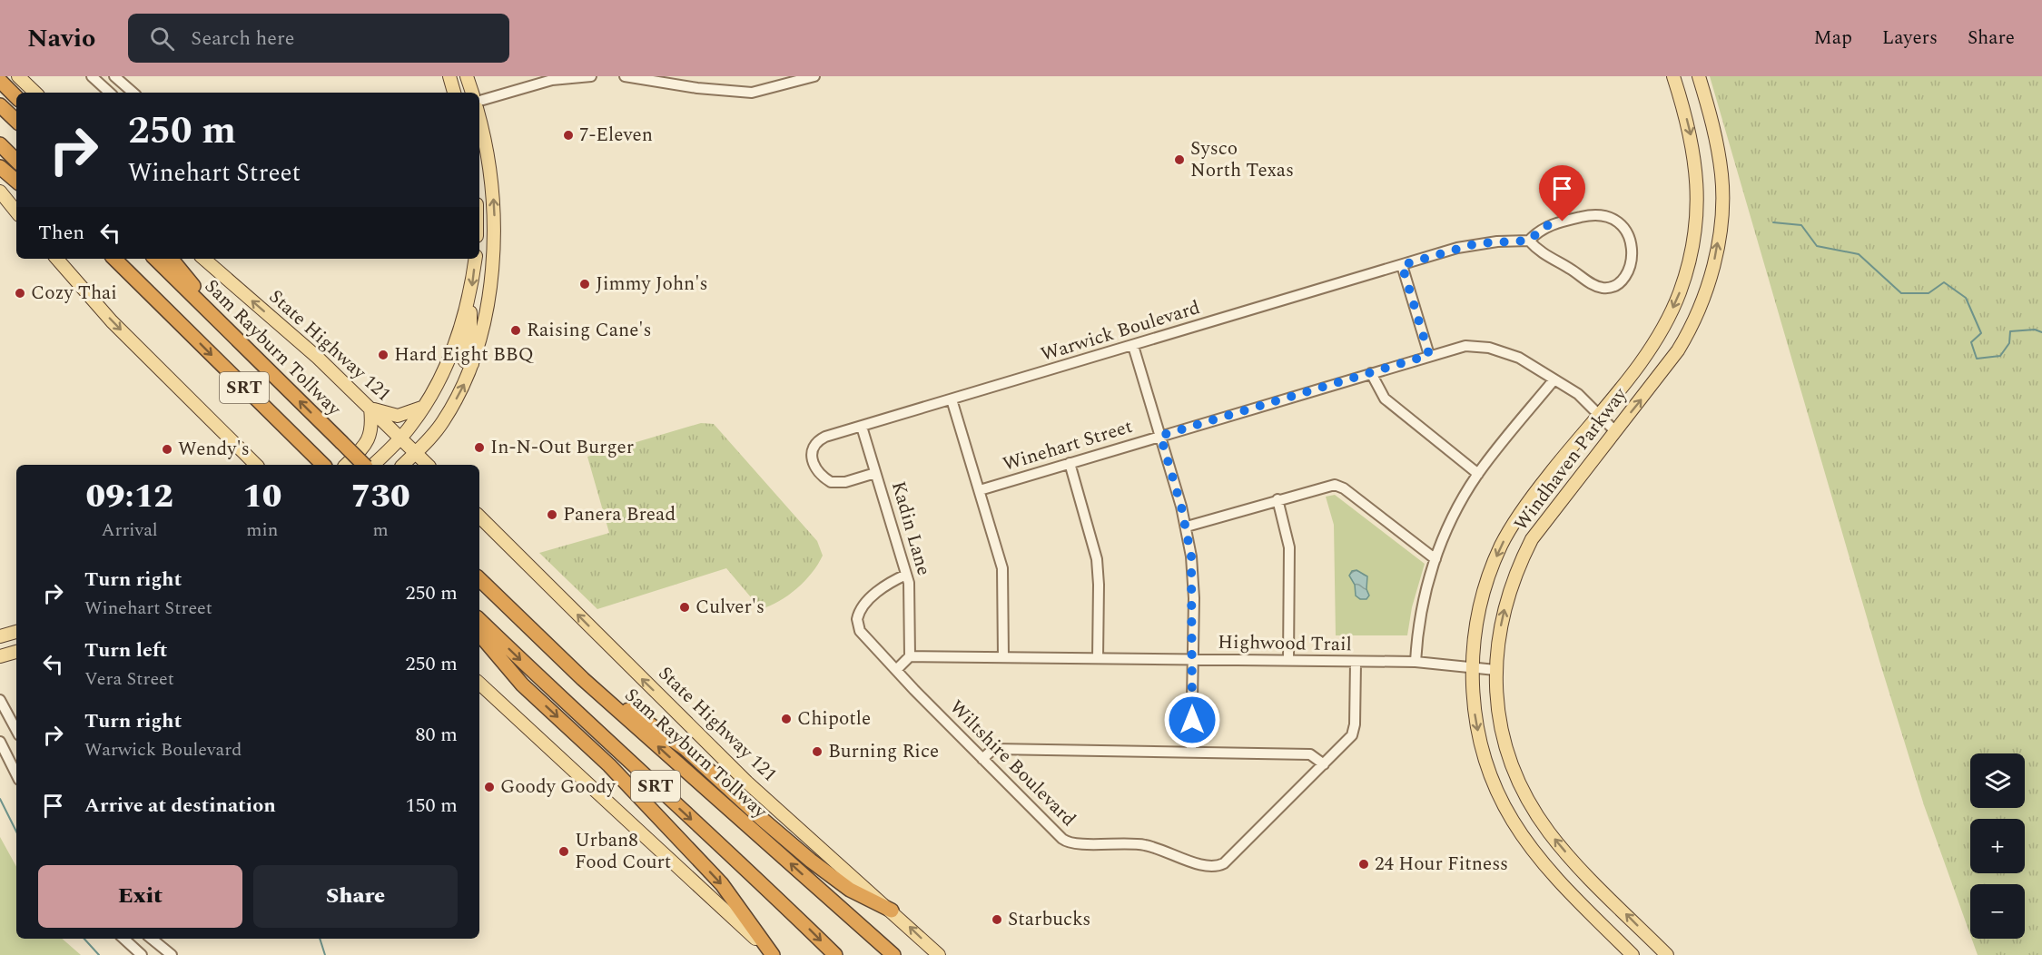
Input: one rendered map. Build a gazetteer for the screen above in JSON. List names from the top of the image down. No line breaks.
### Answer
{"streets":{"highway":["Sam Rayburn Tollway","SRT"],"main road":["State Highway 121","Windhaven Parkway"],"street":["Warwick Boulevard","Winehart Street","Kadin Lane","Highwood Trail","Wiltshire Boulevard"]},"crossings":[["Warwick Boulevard","Kadin Lane"],["Winehart Street","Windhaven Parkway"],["Windhaven Parkway","Highwood Trail"],["Kadin Lane","Highwood Trail"],["Kadin Lane","Wiltshire Boulevard"],["Highwood Trail","Wiltshire Boulevard"]],"one_way":["State Highway 121"],"places":["7-Eleven","Sysco North Texas","Jimmy John's","Cozy Thai","Raising Cane's","Hard Eight BBQ","In-N-Out Burger","Wendy's","Panera Bread","Culver's","Chipotle","Burning Rice","Goody Goody","Urban8 Food Court","24 Hour Fitness","Starbucks"],"page":{"header":"Navio","search":"Search here","nav":["Map","Layers","Share"],"turn":["250 m","Winehart Street"],"then":"Then","eta":["09:12","Arrival","10","min","730","m"],"list":[{"name":"Turn right","note":"Winehart Street","value":"250 m"},{"name":"Turn left","note":"Vera Street","value":"250 m"},{"name":"Turn right","note":"Warwick Boulevard","value":"80 m"},{"name":"Arrive at destination","value":"150 m"}],"map_buttons":["+","−"],"buttons":["Exit","Share"]}}
